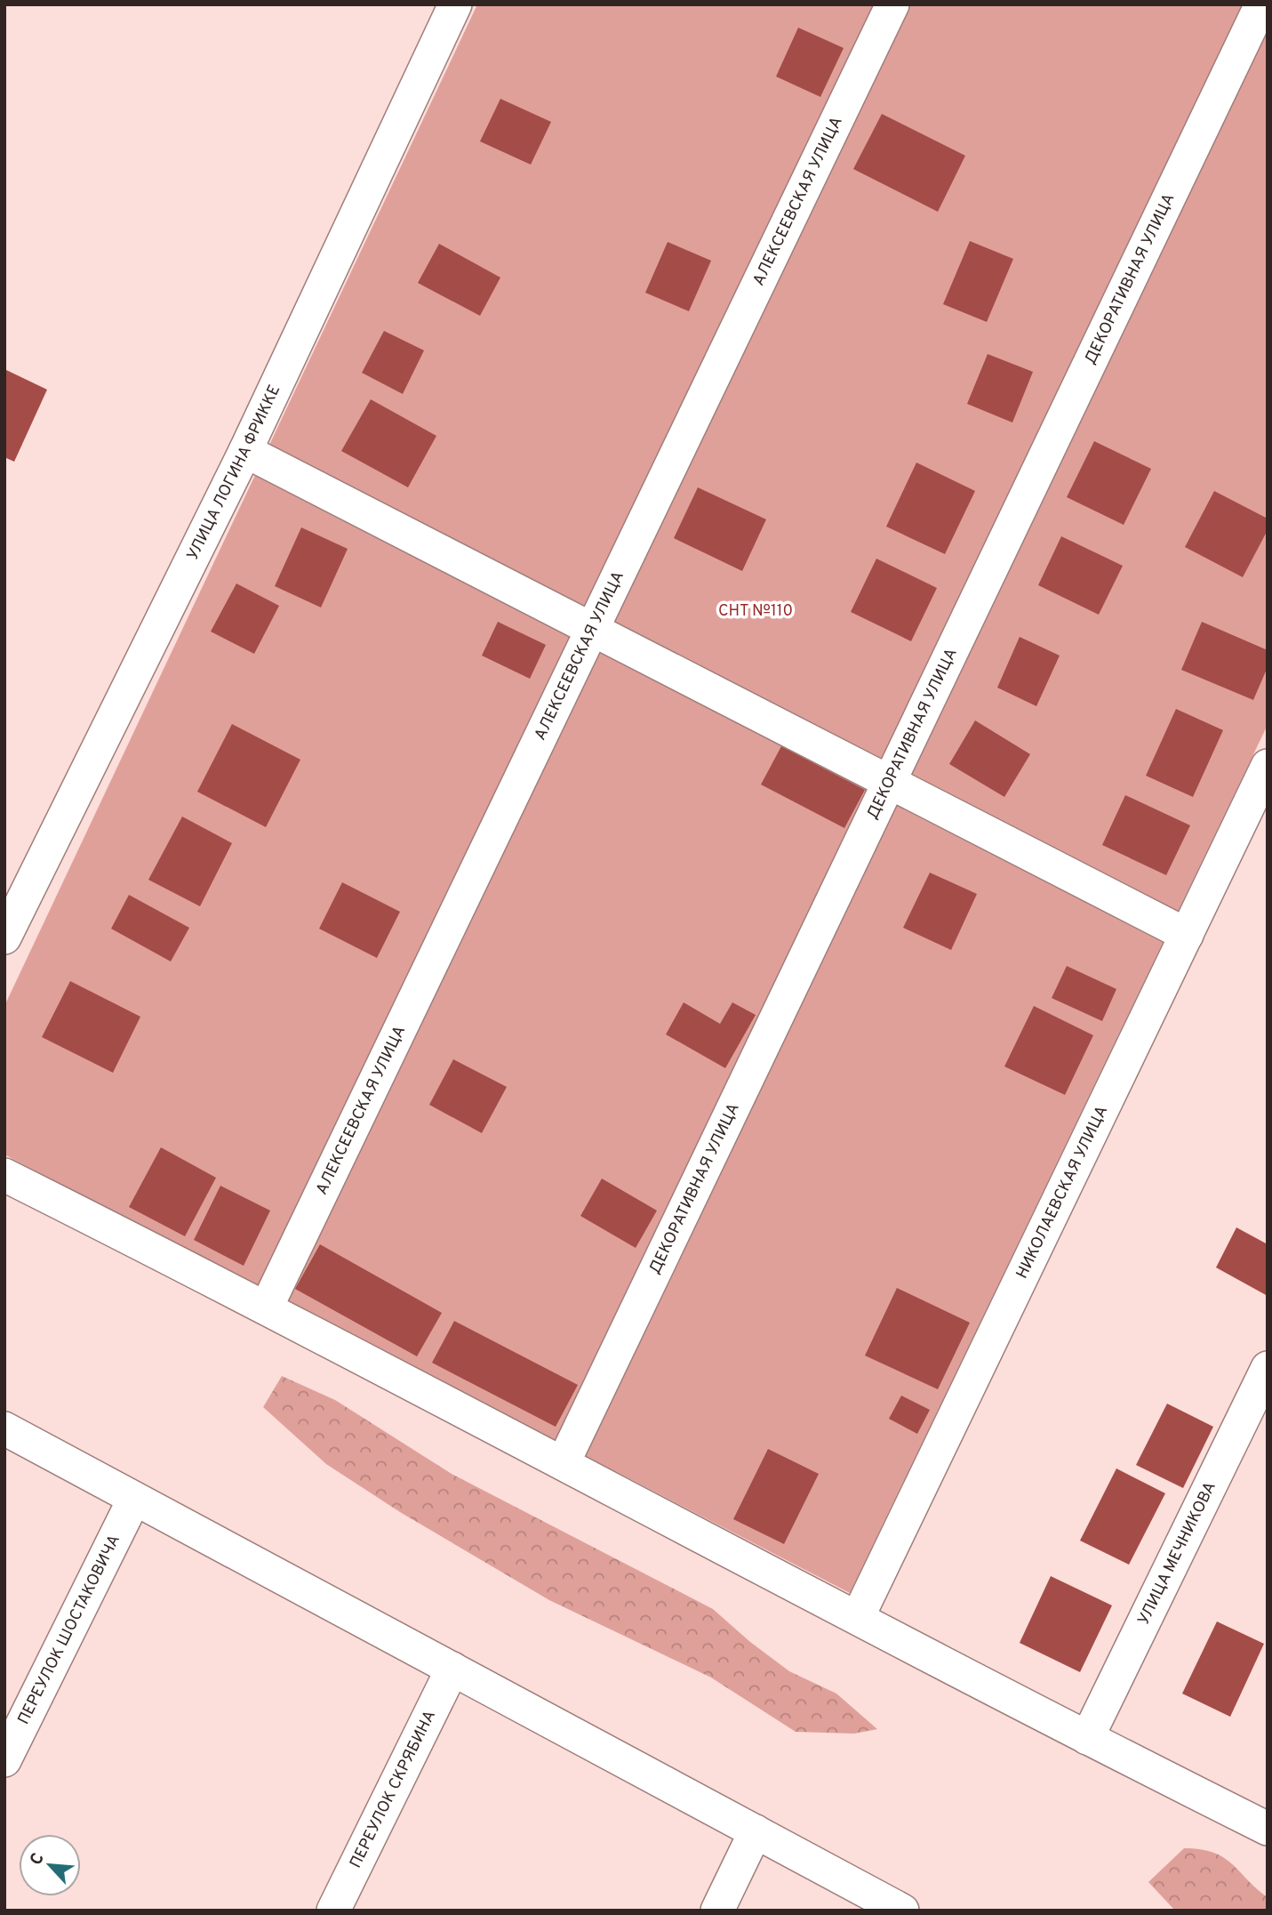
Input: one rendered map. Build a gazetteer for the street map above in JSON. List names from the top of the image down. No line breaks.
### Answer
{"streets":{"street":["АЛЕКСЕЕВСКАЯ УЛИЦА","ДЕКОРАТИВНАЯ УЛИЦА","УЛИЦА ЛОГИНА ФРИККЕ","НИКОЛАЕВСКАЯ УЛИЦА","УЛИЦА МЕЧНИКОВА","ПЕРЕУЛОК ШОСТАКОВИЧА","ПЕРЕУЛОК СКРЯБИНА"]},"parks":["СНТ №110"],"north":"top left"}
